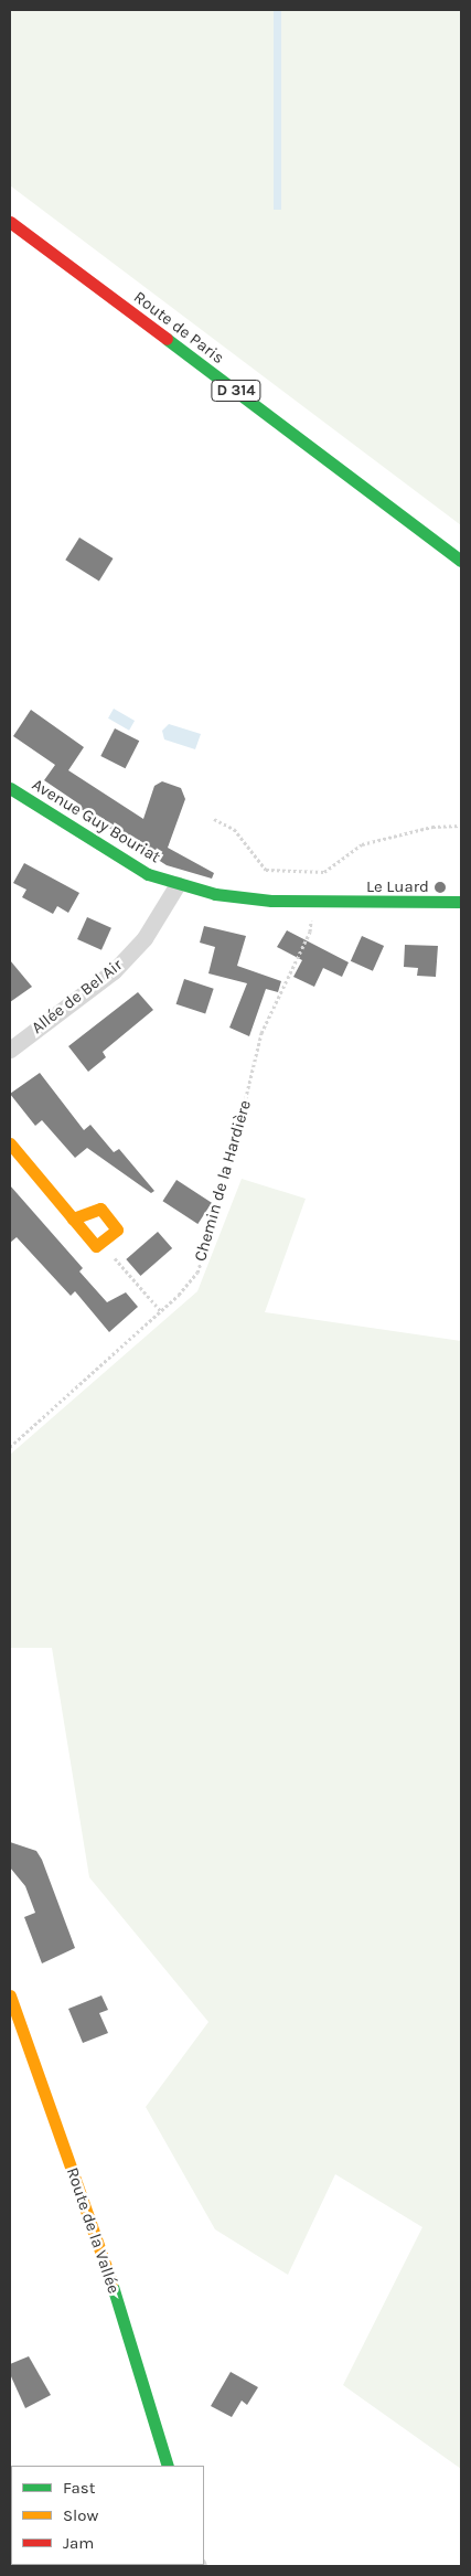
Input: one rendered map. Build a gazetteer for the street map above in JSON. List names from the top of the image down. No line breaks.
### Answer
{"streets":{"street":["Route de Paris","D 314","Avenue Guy Bouriat","Allée de Bel Air","Route de la Vallée"],"path":["Chemin de la Hardière"]},"crossings":[["Avenue Guy Bouriat","Allée de Bel Air"]],"places":["Le Luard"],"legend":["Fast","Slow","Jam"]}
